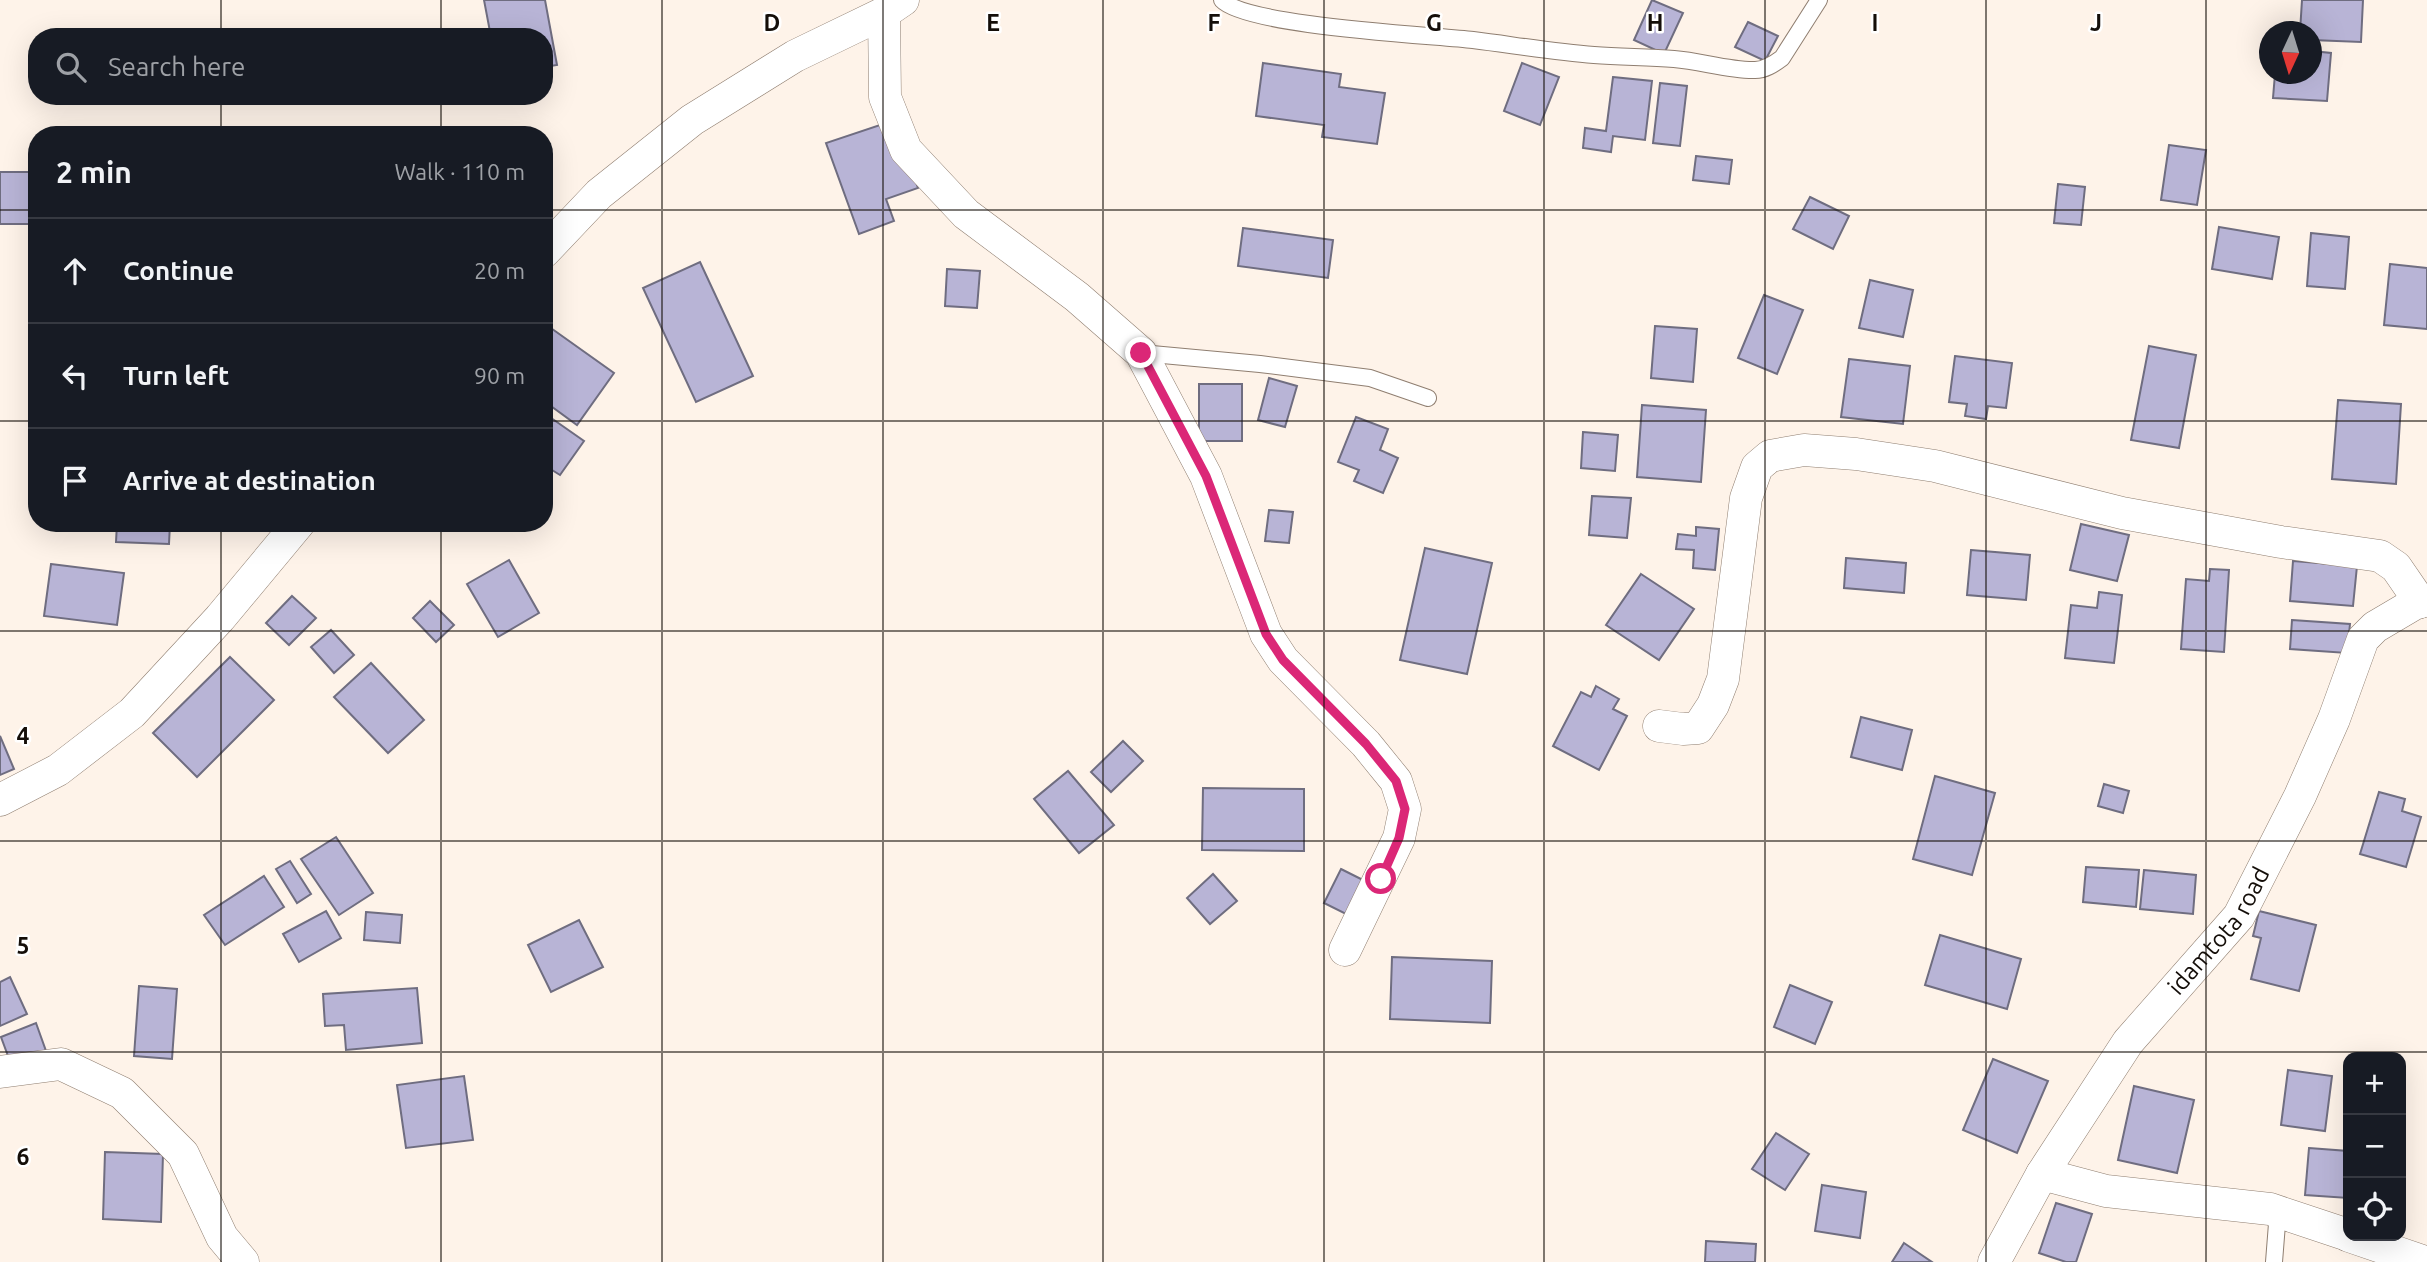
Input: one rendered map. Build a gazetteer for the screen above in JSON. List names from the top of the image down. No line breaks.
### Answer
{"streets":{"street":["idamtota road"]},"north":"bottom","page":{"search":"Search here","heading":["2 min","Walk · 110 m"],"list":[["Continue","20 m"],["Turn left","90 m"],"Arrive at destination"],"map_buttons":["+","−"]},"grid":{"columns":["D","E","F","G","H","I","J"],"rows":["4","5","6"]}}
